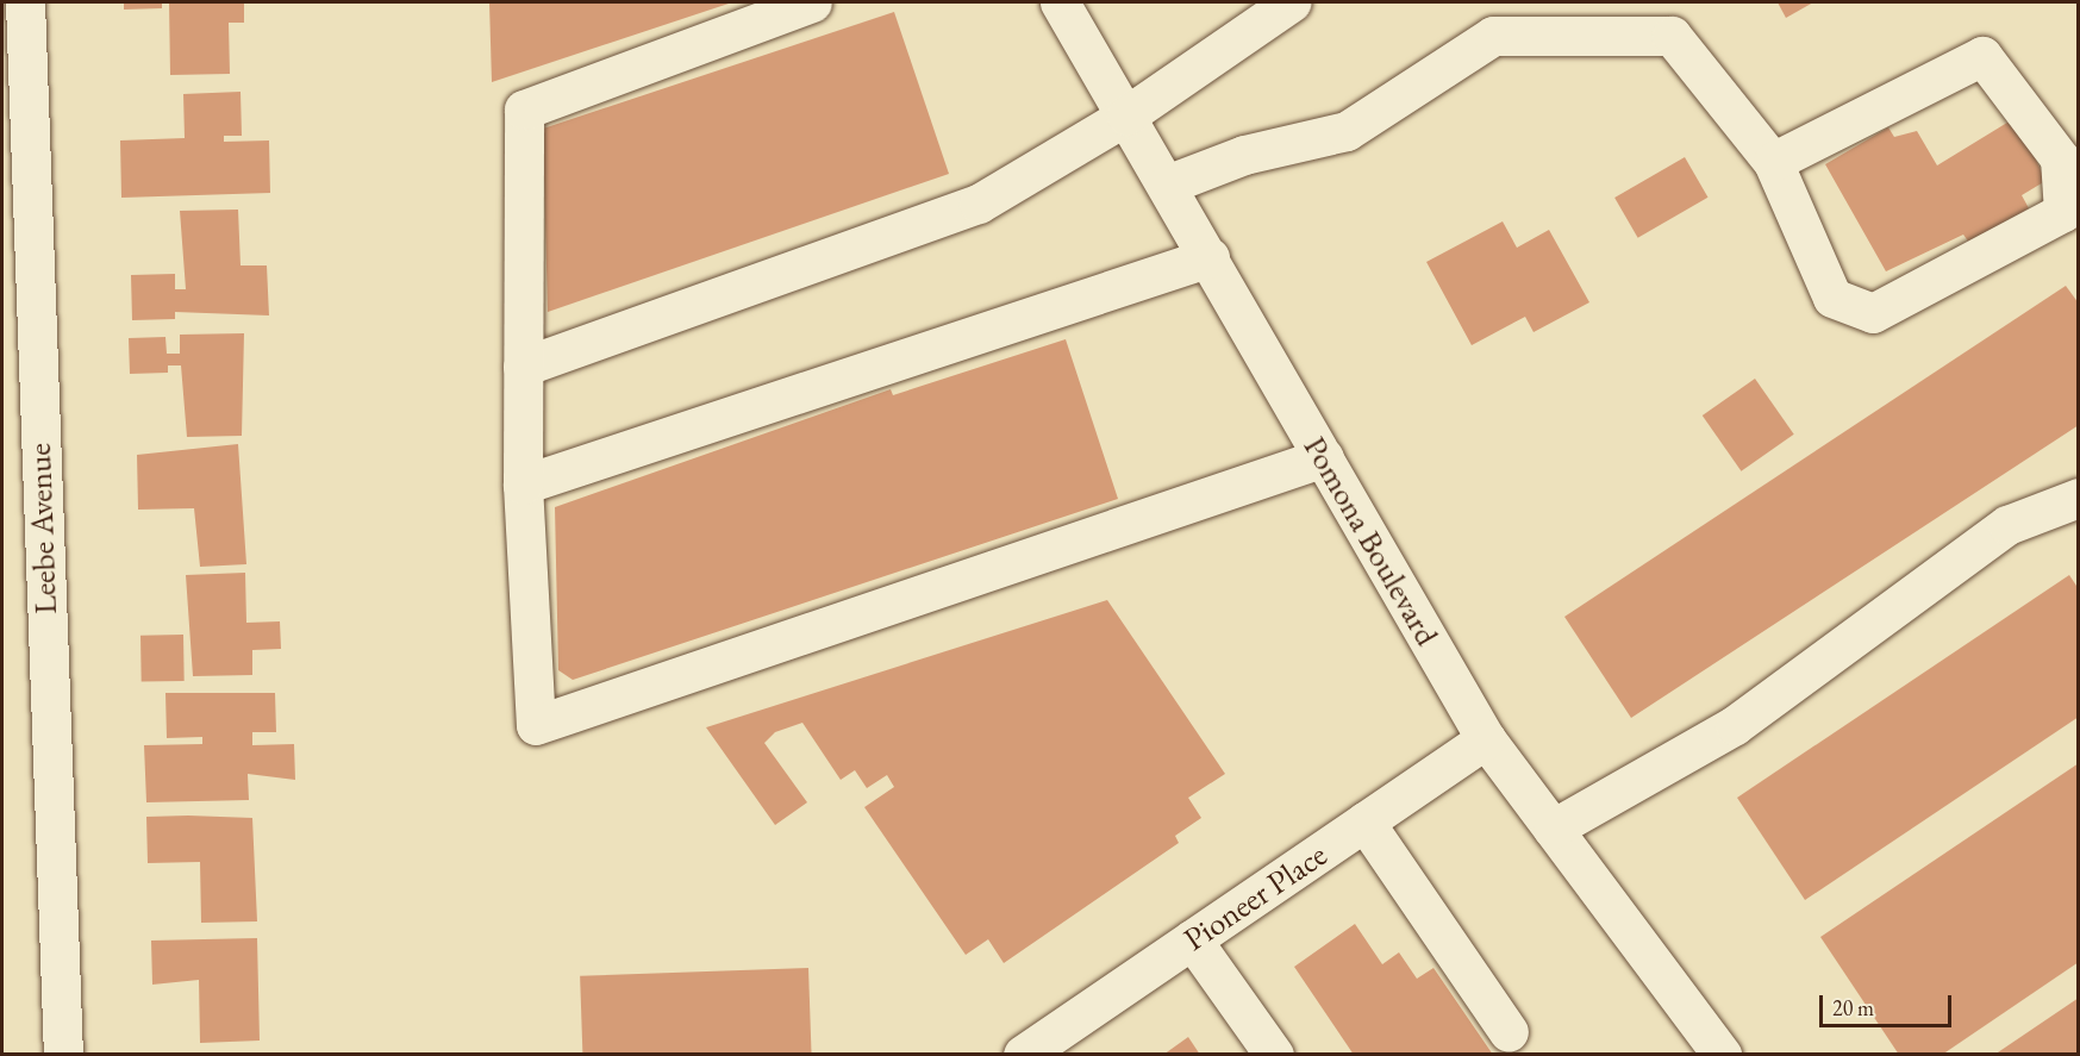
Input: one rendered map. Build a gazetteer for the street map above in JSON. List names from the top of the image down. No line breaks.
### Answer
{"streets":{"street":["Leebe Avenue","Pomona Boulevard","Pioneer Place"]},"crossings":[["Pomona Boulevard","Pioneer Place"]],"scale_bar":"20 m"}
